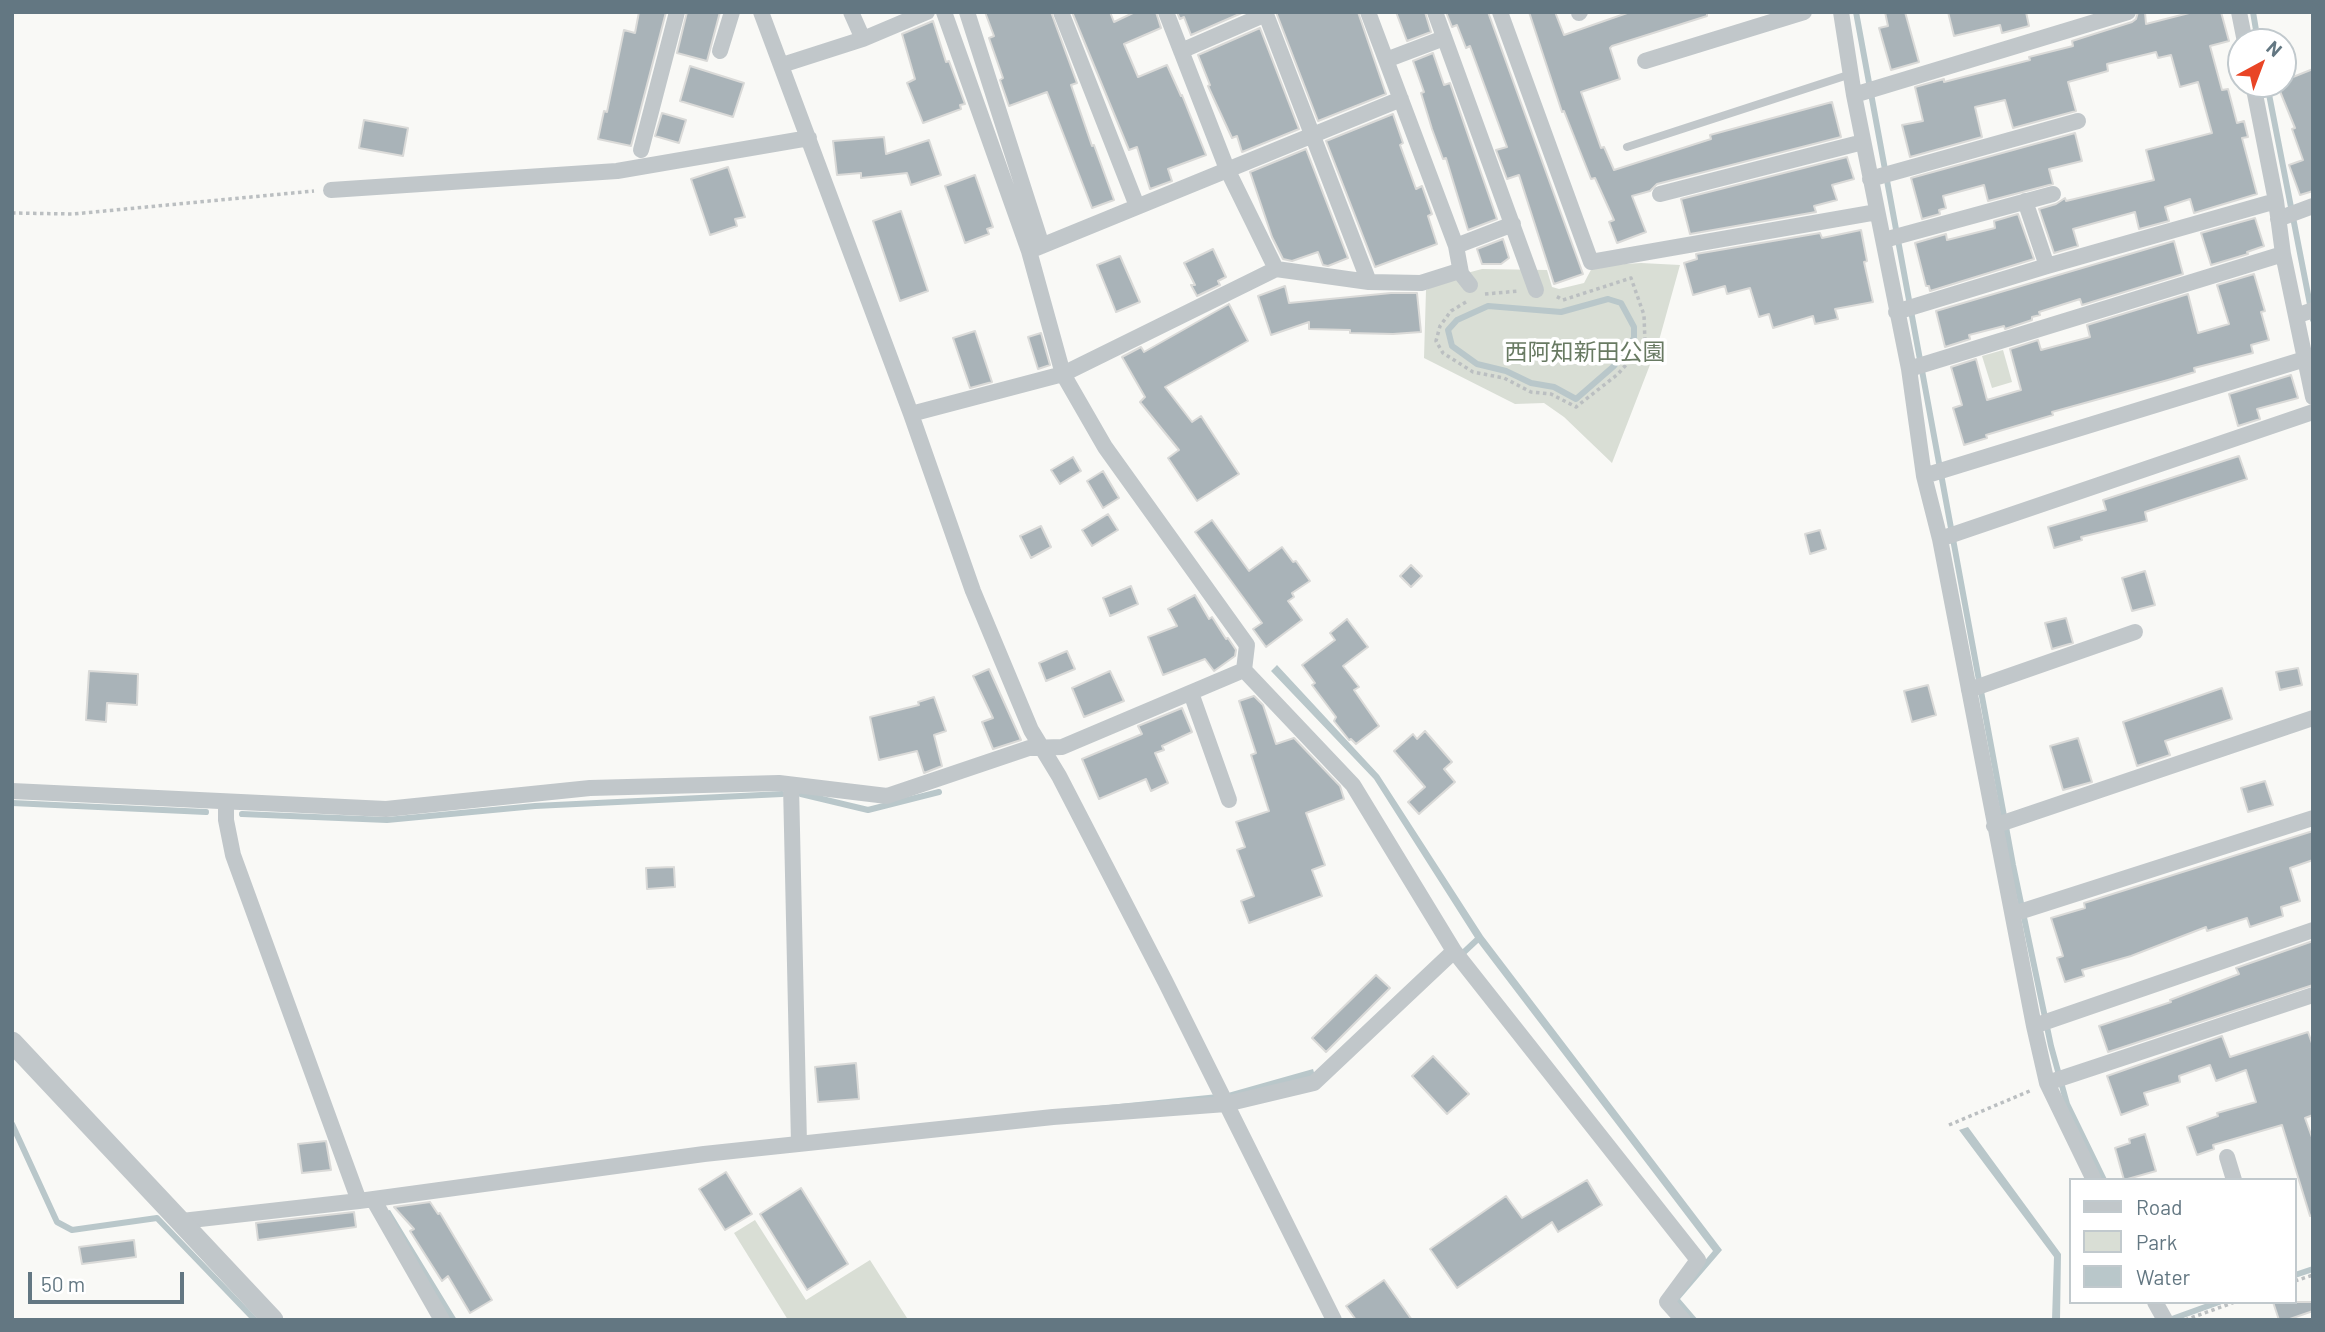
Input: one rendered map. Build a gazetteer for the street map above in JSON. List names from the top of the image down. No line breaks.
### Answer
{"parks":["西阿知新田公園"],"legend":["Road","Park","Water"],"scale_bar":"50 m","north":"top right"}
